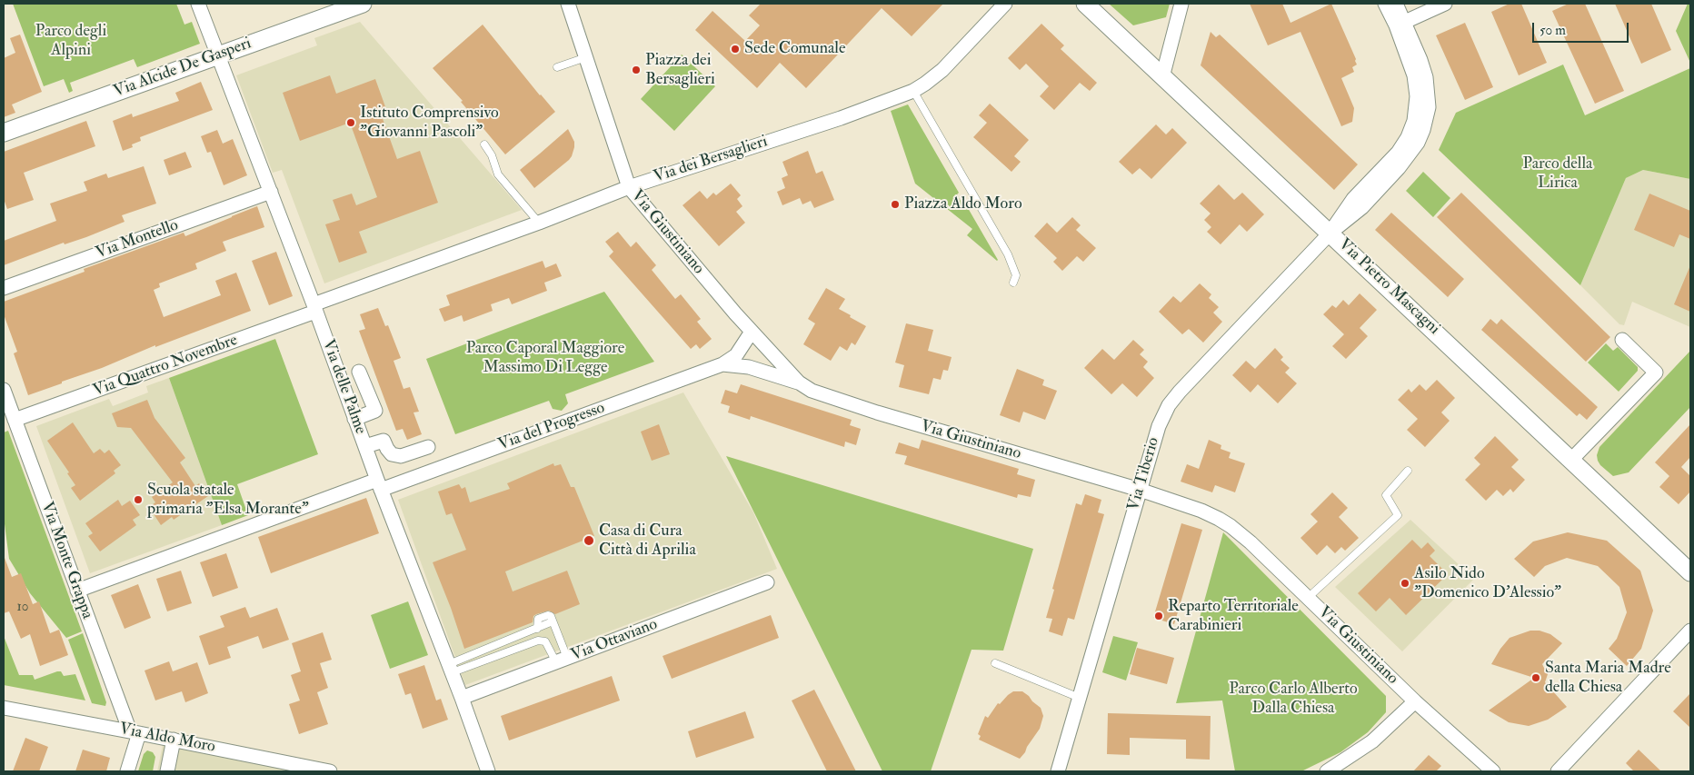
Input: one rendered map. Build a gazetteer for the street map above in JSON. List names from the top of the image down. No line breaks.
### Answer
{"streets":{"street":["Via Alcide De Gasperi","Via dei Bersaglieri","Via Giustiniano","Via Montello","Via Pietro Mascagni","Via Quattro Novembre","Via delle Palme","Via del Progresso","Via Tiberio","Via Monte Grappa","Via Ottaviano","Via Aldo Moro"]},"crossings":[["Via Alcide De Gasperi","Via delle Palme"],["Via dei Bersaglieri","Via Giustiniano"],["Via dei Bersaglieri","Via Quattro Novembre"],["Via dei Bersaglieri","Via delle Palme"],["Via Giustiniano","Via del Progresso"],["Via Giustiniano","Via Tiberio"],["Via Montello","Via delle Palme"],["Via Pietro Mascagni","Via Tiberio"],["Via Quattro Novembre","Via delle Palme"],["Via Quattro Novembre","Via Monte Grappa"],["Via delle Palme","Via del Progresso"],["Via delle Palme","Via Ottaviano"],["Via del Progresso","Via Monte Grappa"],["Via Monte Grappa","Via Aldo Moro"]],"parks":["Parco degli Alpini","Parco della Lirica","Parco Caporal Maggiore Massimo Di Legge","Parco Carlo Alberto Dalla Chiesa"],"places":["Sede Comunale","Piazza dei Bersaglieri","Istituto Comprensivo \"Giovanni Pascoli\"","Piazza Aldo Moro","Scuola statale primaria \"Elsa Morante\"","Casa di Cura Città di Aprilia","Asilo Nido \"Domenico D'Alessio\"","Reparto Territoriale Carabinieri","Santa Maria Madre della Chiesa"],"house_numbers":["10"],"scale_bar":"50 m"}
